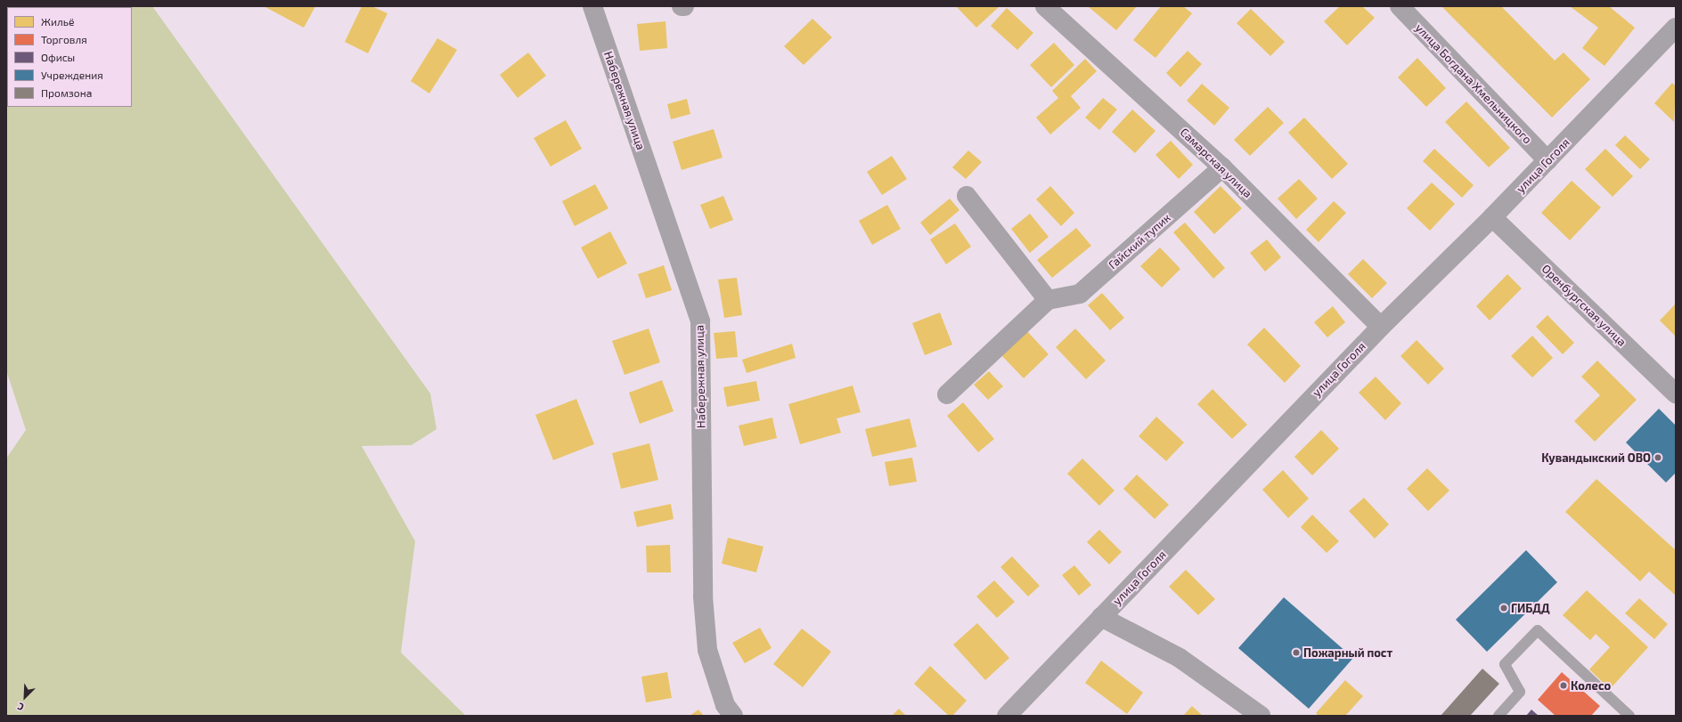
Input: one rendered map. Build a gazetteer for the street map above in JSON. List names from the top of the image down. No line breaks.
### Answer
{"streets":{"street":["улица Богдана Хмельницкого","Набережная улица","Самарская улица","улица Гоголя","Гайский тупик","Оренбургская улица"]},"crossings":[["улица Богдана Хмельницкого","улица Гоголя"],["Самарская улица","улица Гоголя"],["Самарская улица","Гайский тупик"],["улица Гоголя","Оренбургская улица"]],"places":["Кувандыкский ОВО","ГИБДД","Пожарный пост","Колесо"],"legend":["Жильё","Торговля","Офисы","Учреждения","Промзона"],"north":"bottom left"}
